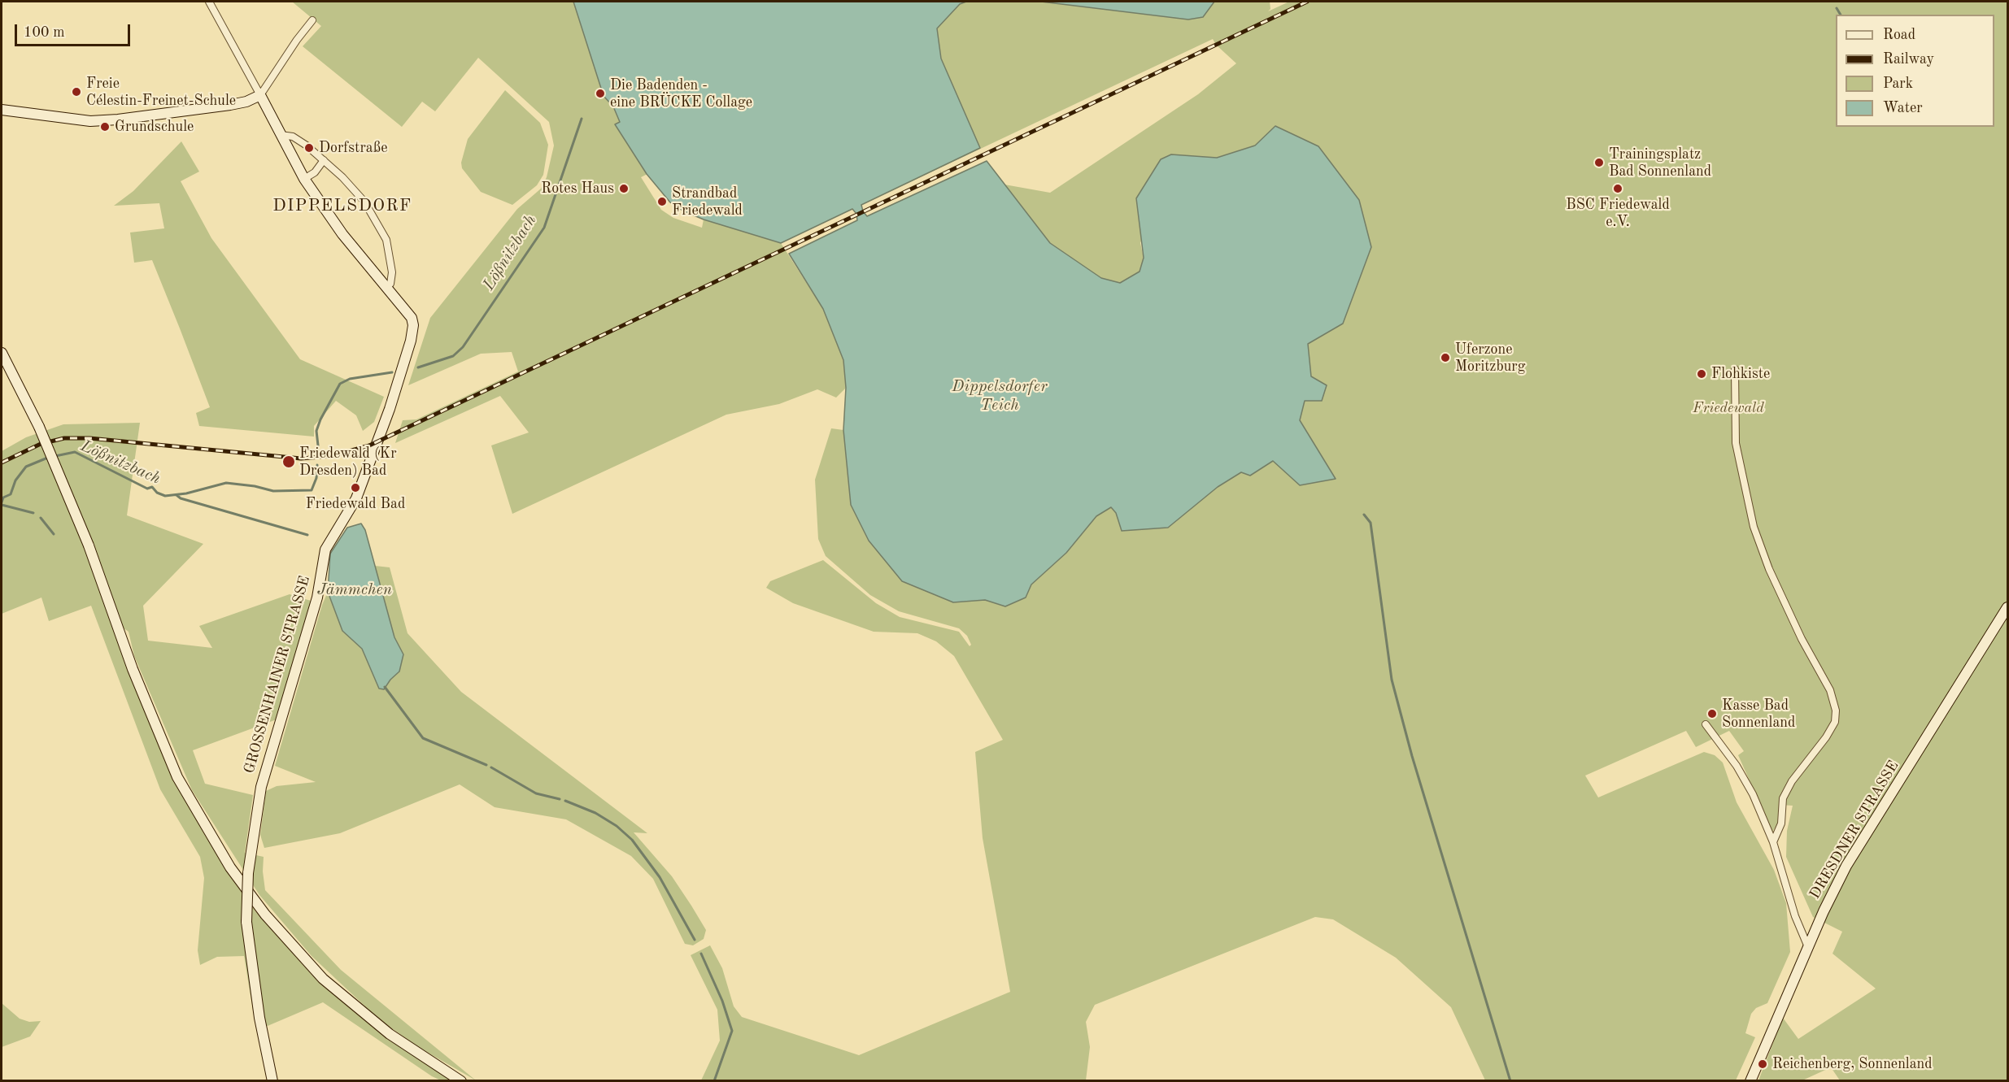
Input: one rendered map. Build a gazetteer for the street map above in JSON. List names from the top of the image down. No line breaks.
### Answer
{"streets":{"main road":["GROSSENHAINER STRASSE","DRESDNER STRASSE"]},"districts":["DIPPELSDORF"],"water":["Lößnitzbach","Dippelsdorfer Teich","Jämmchen"],"parks":["Friedewald"],"places":["Freie Célestin-Freinet-Schule","Die Badenden - eine BRÜCKE Collage","Grundschule","Dorfstraße","Trainingsplatz Bad Sonnenland","Rotes Haus","BSC Friedewald e.V.","Strandbad Friedewald","Uferzone Moritzburg","Flohkiste","Friedewald (Kr Dresden) Bad","Friedewald Bad","Kasse Bad Sonnenland","Reichenberg, Sonnenland"],"legend":["Road","Railway","Park","Water"],"scale_bar":"100 m"}
